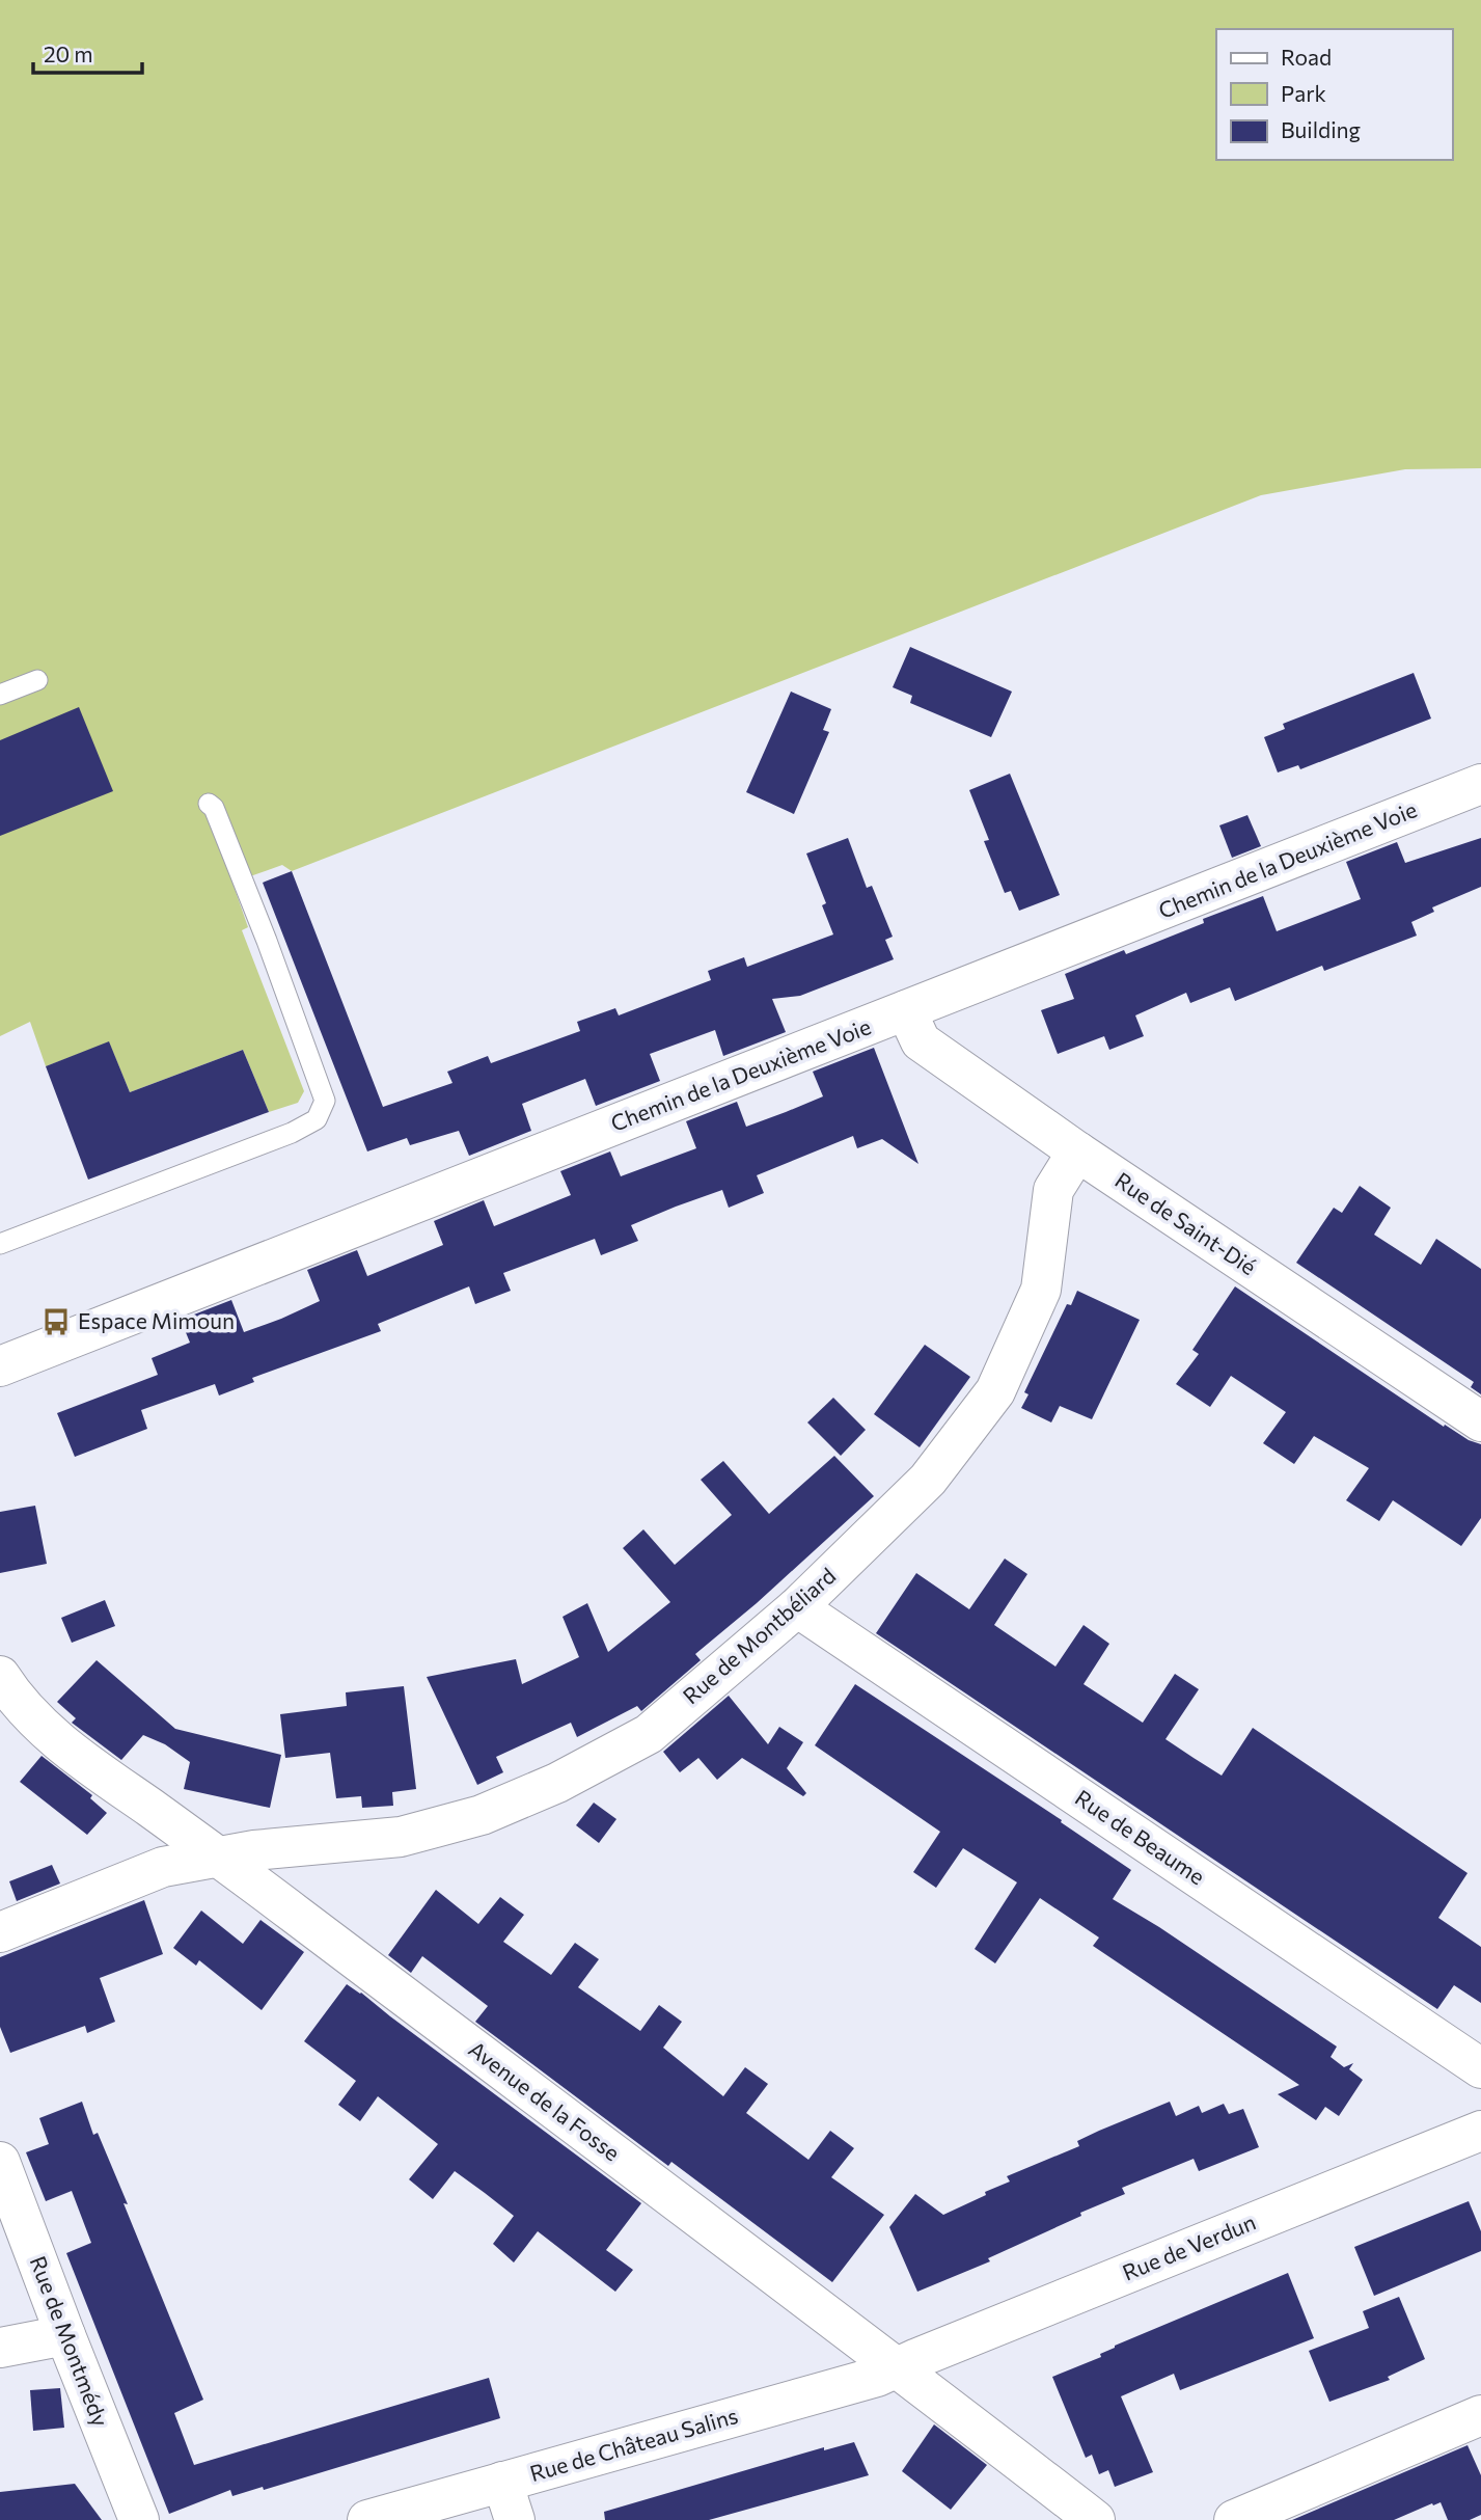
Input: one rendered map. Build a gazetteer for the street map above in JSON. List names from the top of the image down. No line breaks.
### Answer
{"streets":{"street":["Chemin de la Deuxième Voie","Rue de Saint-Dié","Rue de Montbéliard","Rue de Beaume","Avenue de la Fosse","Rue de Verdun","Rue de Montmédy","Rue de Château Salins"]},"crossings":[["Chemin de la Deuxième Voie","Rue de Saint-Dié"],["Rue de Saint-Dié","Rue de Montbéliard"],["Rue de Montbéliard","Rue de Beaume"],["Rue de Montbéliard","Avenue de la Fosse"],["Avenue de la Fosse","Rue de Verdun"],["Avenue de la Fosse","Rue de Château Salins"],["Rue de Verdun","Rue de Château Salins"]],"places":{"bus stop":["Espace Mimoun"]},"legend":["Road","Park","Building"],"scale_bar":"20 m"}
